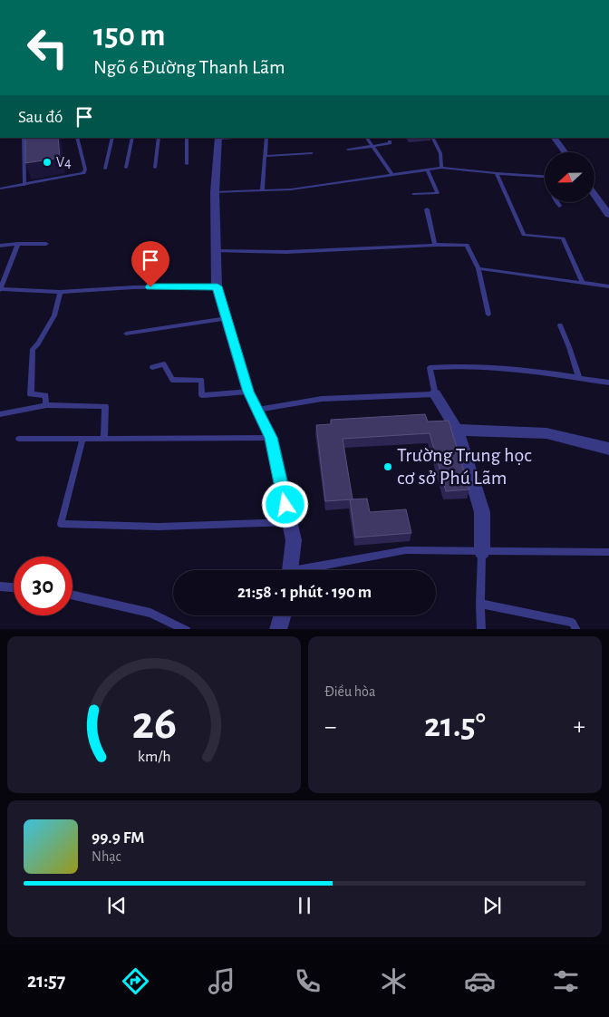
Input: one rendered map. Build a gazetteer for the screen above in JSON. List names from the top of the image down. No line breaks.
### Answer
{"places":["V4","Trường Trung học cơ sở Phú Lãm"],"north":"left","page":{"turn":["150 m","Ngõ 6 Đường Thanh Lãm"],"then":"Sau đó","limit":"30","trip":"21:58 · 1 phút · 190 m","tile":"Điều hòa","heat":["−","21.5°","+"],"song":["99.9 FM","Nhạc"],"tabs":"21:57","gauge":["26","km/h"]}}
